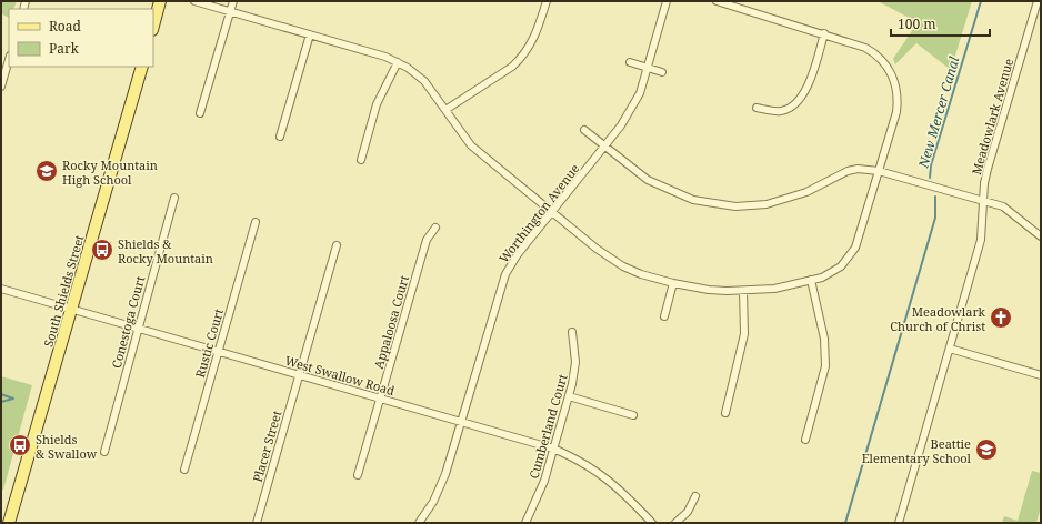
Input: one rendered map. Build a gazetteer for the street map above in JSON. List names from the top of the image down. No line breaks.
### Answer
{"streets":{"main road":["South Shields Street"],"street":["Meadowlark Avenue","Worthington Avenue","Conestoga Court","Appaloosa Court","Rustic Court","West Swallow Road","Cumberland Court","Placer Street"]},"crossings":[["Worthington Avenue","West Swallow Road"],["South Shields Street","West Swallow Road"],["Conestoga Court","West Swallow Road"],["Appaloosa Court","West Swallow Road"],["Rustic Court","West Swallow Road"],["West Swallow Road","Cumberland Court"],["West Swallow Road","Placer Street"]],"water":["New Mercer Canal"],"places":{"school or university":["Rocky Mountain High School","Beattie Elementary School"],"bus stop":["Shields & Rocky Mountain","Shields & Swallow"],"church":["Meadowlark Church of Christ"]},"legend":["Road","Park"],"scale_bar":"100 m"}
